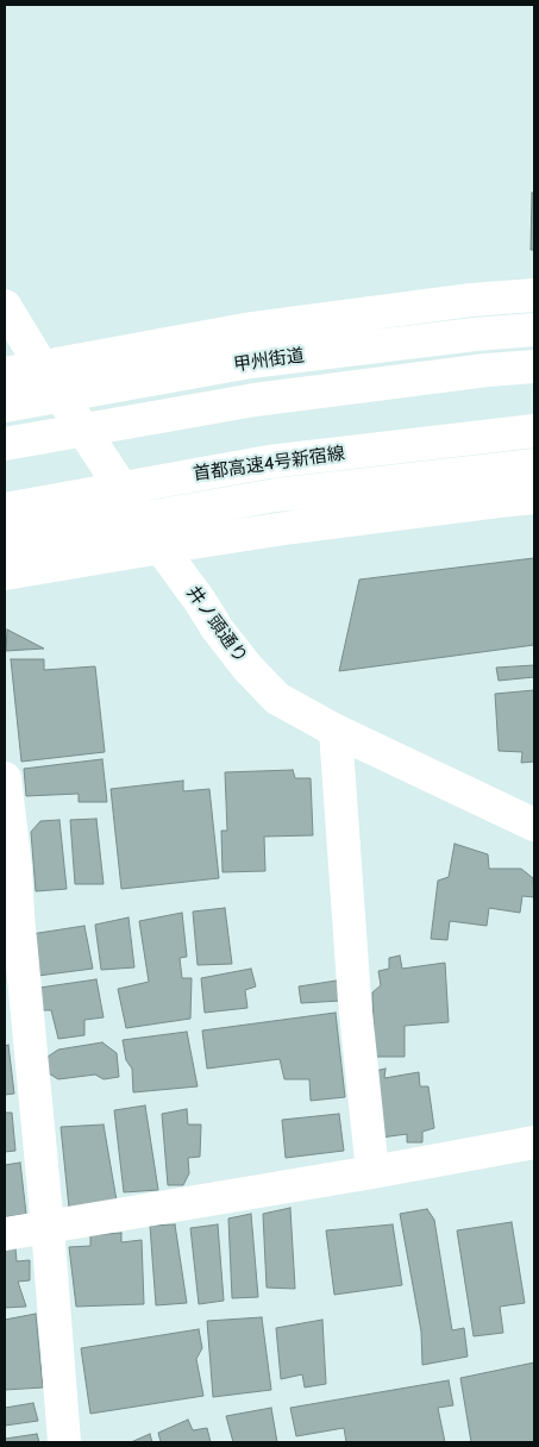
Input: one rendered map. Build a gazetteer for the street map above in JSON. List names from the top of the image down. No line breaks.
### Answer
{"streets":{"main road":["甲州街道","首都高速4号新宿線","井ノ頭通り"]}}
